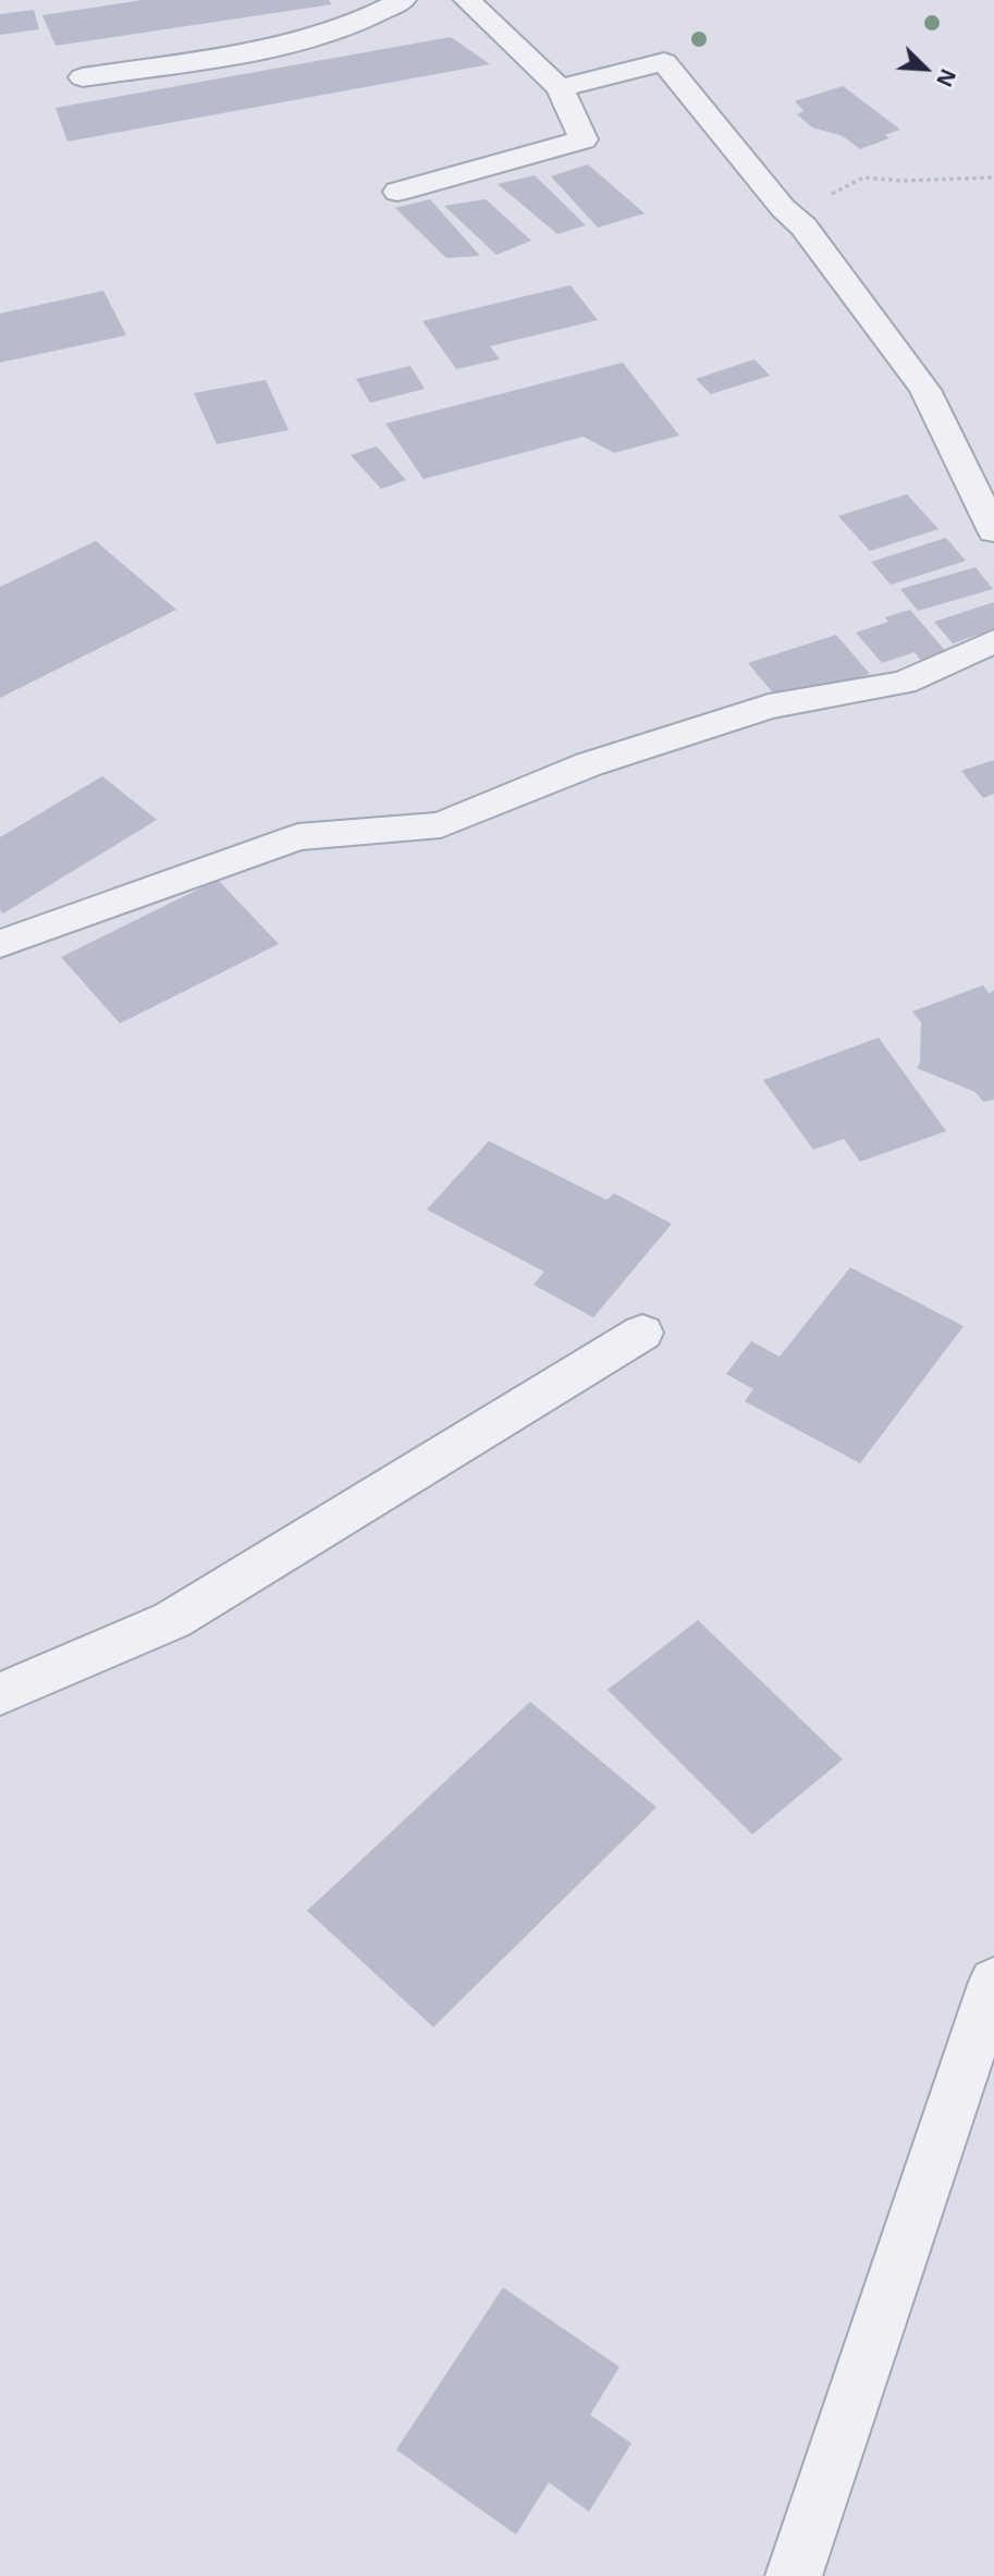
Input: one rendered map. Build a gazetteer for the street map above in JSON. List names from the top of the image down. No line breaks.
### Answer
{"north":"bottom right"}
